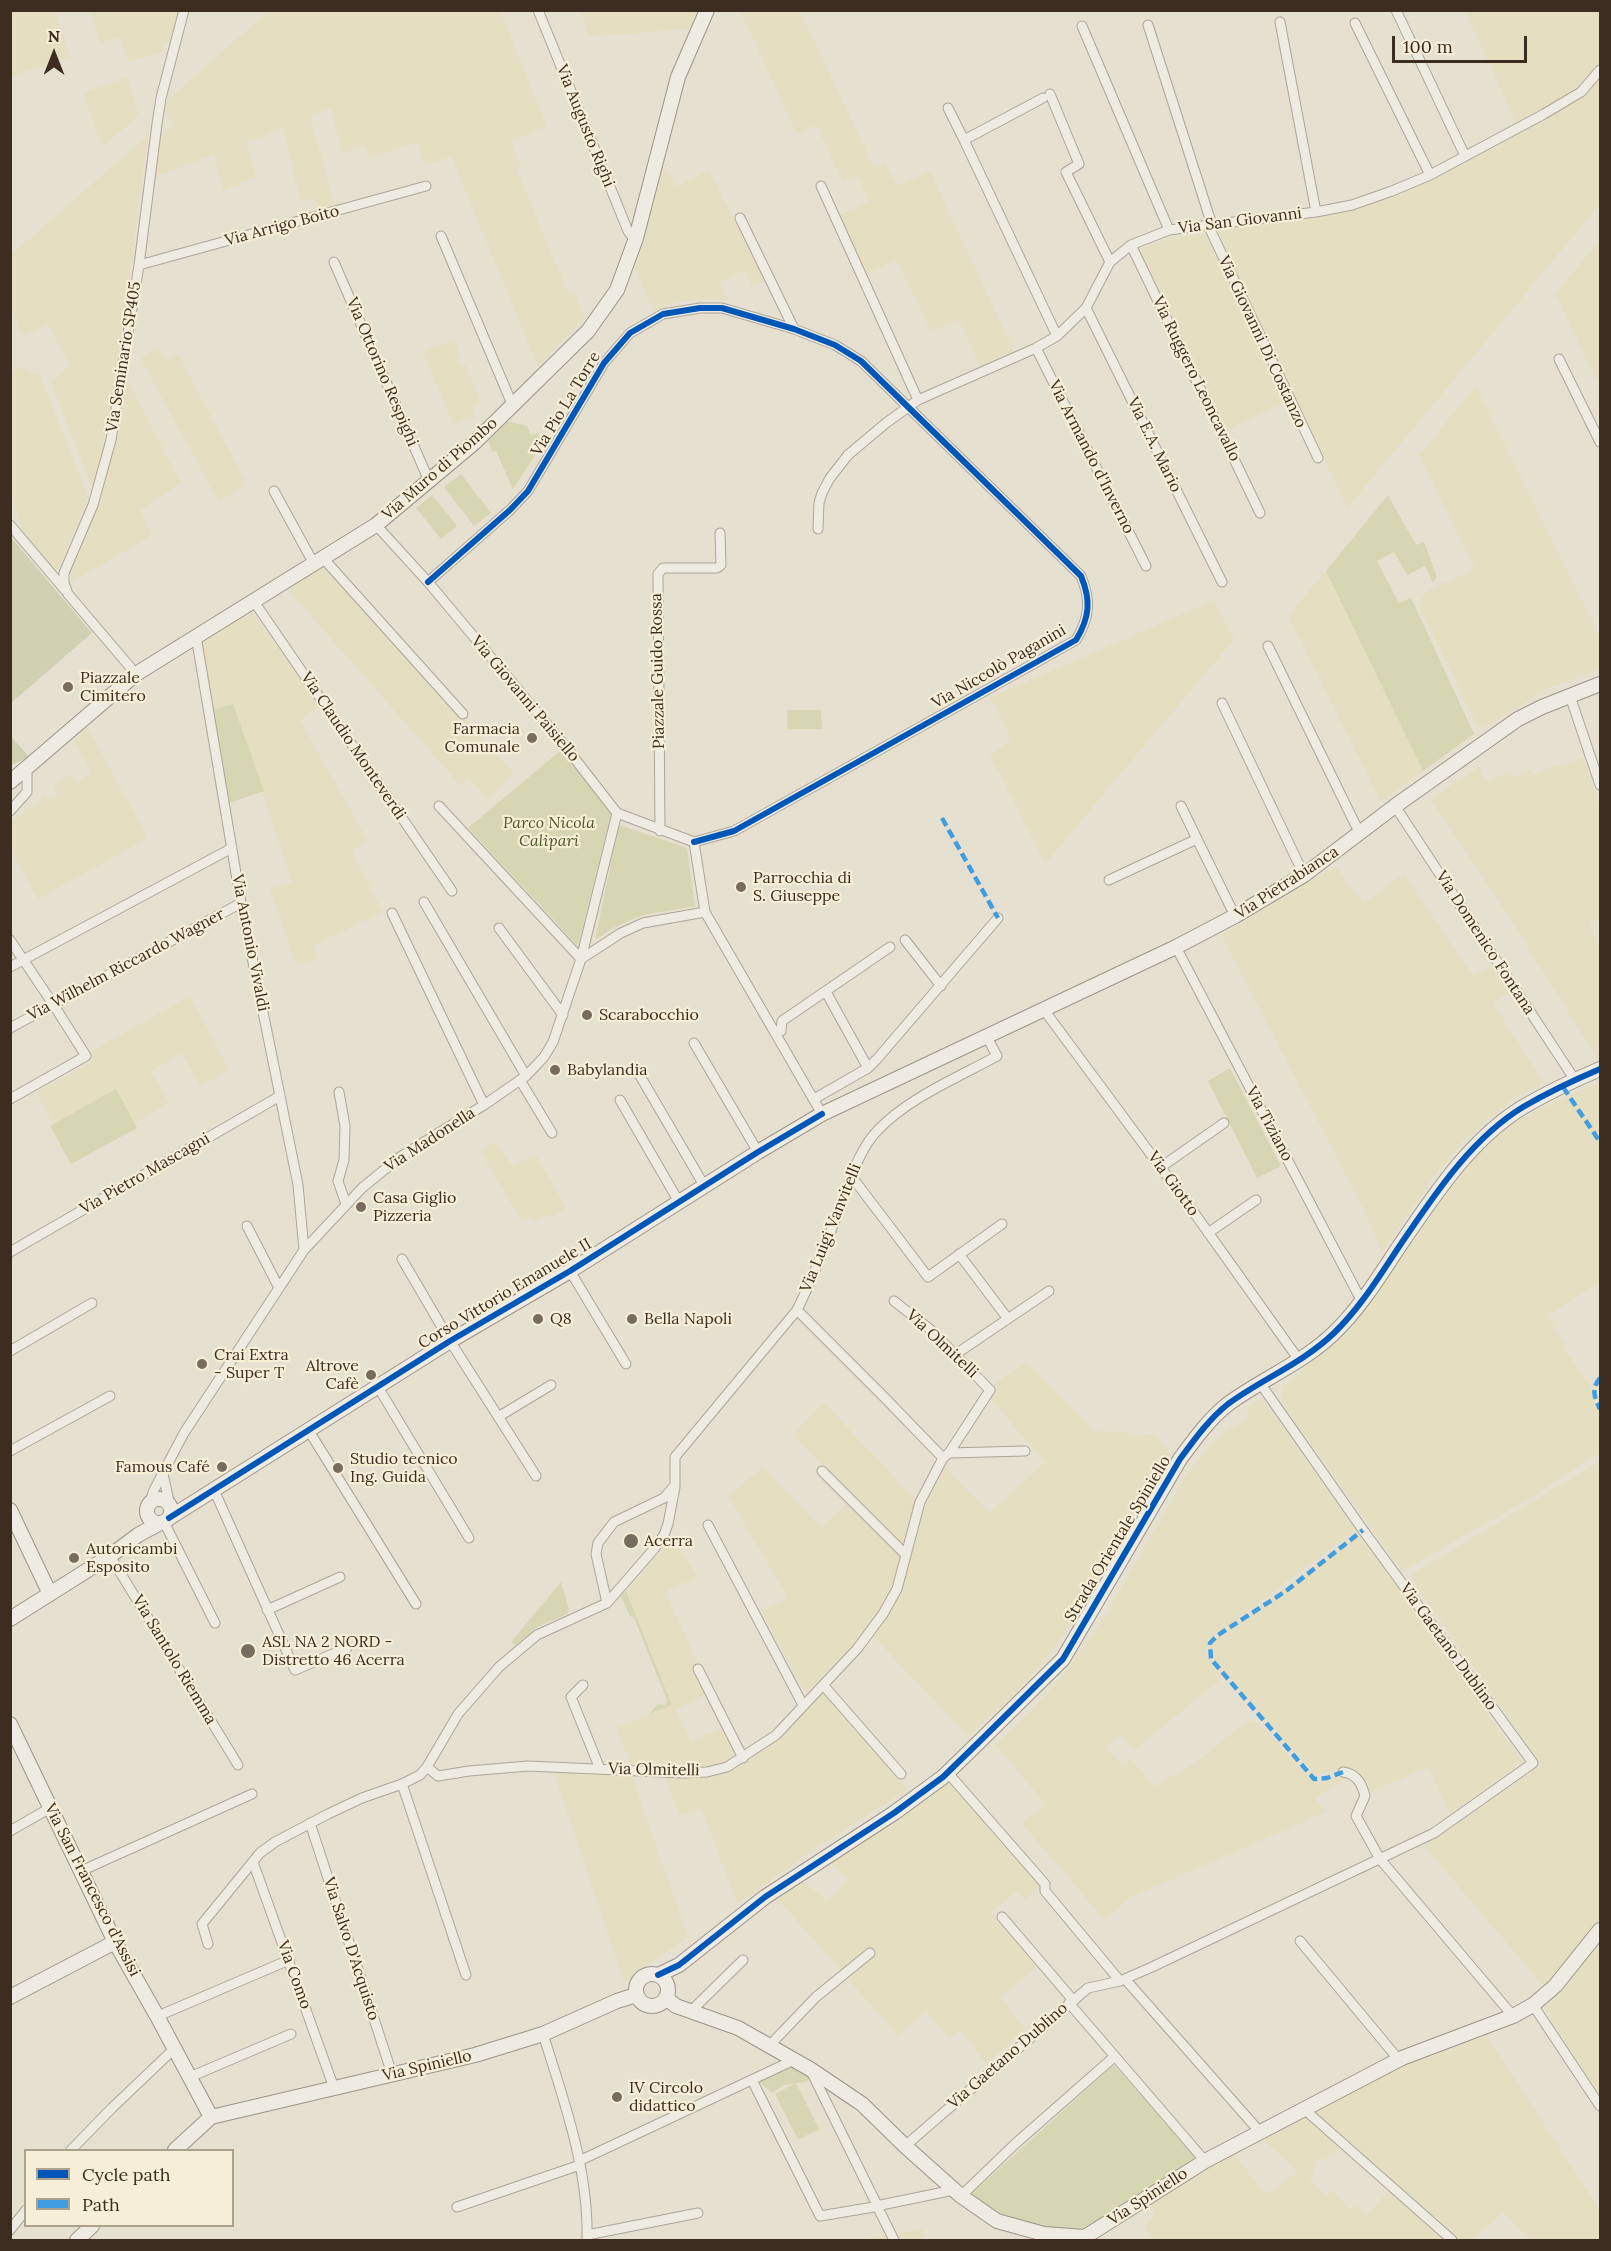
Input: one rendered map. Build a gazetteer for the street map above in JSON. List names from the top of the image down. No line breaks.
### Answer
{"streets":{"street":["Via Augusto Righi","Via San Giovanni","Via Arrigo Boito","Via Giovanni Di Costanzo","Via Seminario SP405","Via Ottorino Respighi","Via Ruggero Leoncavallo","Via Pio La Torre","Via E.A. Mario","Via Armando d'Inverno","Via Muro di Piombo","Via Niccolò Paganini","Piazzale Guido Rossa","Via Giovanni Paisiello","Via Claudio Monteverdi","Via Pietrabianca","Via Antonio Vivaldi","Via Domenico Fontana","Via Wilhelm Riccardo Wagner","Via Tiziano","Via Madonella","Via Pietro Mascagni","Via Giotto","Via Luigi Vanvitelli","Corso Vittorio Emanuele II","Via Olmitelli","Strada Orientale Spiniello","Via Gaetano Dublino","Via Santolo Riemma","Via San Francesco d'Assisi","Via Salvo D'Acquisto","Via Como","Via Spiniello"]},"crossings":[["Via Augusto Righi","Via Muro di Piombo"],["Via San Giovanni","Via Giovanni Di Costanzo"],["Via San Giovanni","Via Ruggero Leoncavallo"],["Via San Giovanni","Via Pio La Torre"],["Via San Giovanni","Via E.A. Mario"],["Via San Giovanni","Via Armando d'Inverno"],["Via San Giovanni","Via Niccolò Paganini"],["Via Arrigo Boito","Via Seminario SP405"],["Via Ottorino Respighi","Via Muro di Piombo"],["Via Pio La Torre","Via Niccolò Paganini"],["Via Pio La Torre","Via Giovanni Paisiello"],["Via Muro di Piombo","Via Giovanni Paisiello"],["Via Muro di Piombo","Via Claudio Monteverdi"],["Via Muro di Piombo","Via Antonio Vivaldi"],["Via Niccolò Paganini","Via Giovanni Paisiello"],["Piazzale Guido Rossa","Via Giovanni Paisiello"],["Via Giovanni Paisiello","Via Madonella"],["Via Pietrabianca","Via Domenico Fontana"],["Via Pietrabianca","Via Tiziano"],["Via Pietrabianca","Via Giotto"],["Via Pietrabianca","Via Luigi Vanvitelli"],["Via Pietrabianca","Corso Vittorio Emanuele II"],["Via Antonio Vivaldi","Via Wilhelm Riccardo Wagner"],["Via Antonio Vivaldi","Via Madonella"],["Via Antonio Vivaldi","Via Pietro Mascagni"],["Via Domenico Fontana","Strada Orientale Spiniello"],["Via Tiziano","Strada Orientale Spiniello"],["Via Madonella","Corso Vittorio Emanuele II"],["Via Giotto","Strada Orientale Spiniello"],["Via Luigi Vanvitelli","Via Olmitelli"],["Corso Vittorio Emanuele II","Via Santolo Riemma"],["Strada Orientale Spiniello","Via Gaetano Dublino"],["Strada Orientale Spiniello","Via Spiniello"],["Via Gaetano Dublino","Via Spiniello"],["Via San Francesco d'Assisi","Via Spiniello"],["Via Salvo D'Acquisto","Via Spiniello"],["Via Como","Via Spiniello"]],"parks":["Parco Nicola Calipari"],"places":["Piazzale Cimitero","Farmacia Comunale","Parrocchia di S. Giuseppe","Scarabocchio","Babylandia","Casa Giglio Pizzeria","Q8","Bella Napoli","Crai Extra - Super T","Altrove Cafè","Famous Café","Studio tecnico Ing. Guida","Acerra","Autoricambi Esposito","ASL NA 2 NORD - Distretto 46 Acerra","IV Circolo didattico"],"legend":["Cycle path","Path"],"scale_bar":"100 m","north":"top"}
